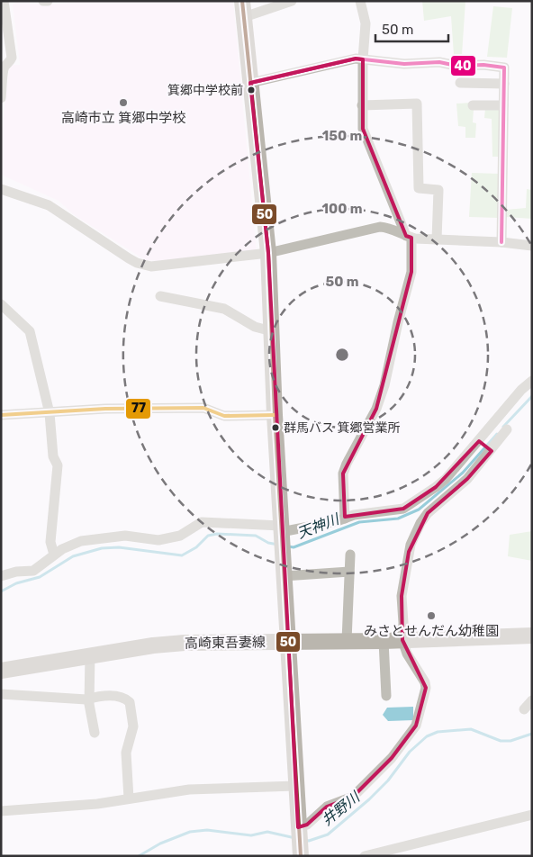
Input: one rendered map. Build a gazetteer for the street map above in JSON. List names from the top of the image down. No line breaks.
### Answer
{"streets":{"main road":["高崎東吾妻線"]},"water":["天神川","井野川"],"places":["箕郷中学校前","高崎市立 箕郷中学校","群馬バス 箕郷営業所","みさとせんだん幼稚園"],"lines":["transit line 50","transit line 40","transit line 77"],"scale_bar":"50 m","rings":["150 m","100 m","50 m"]}
